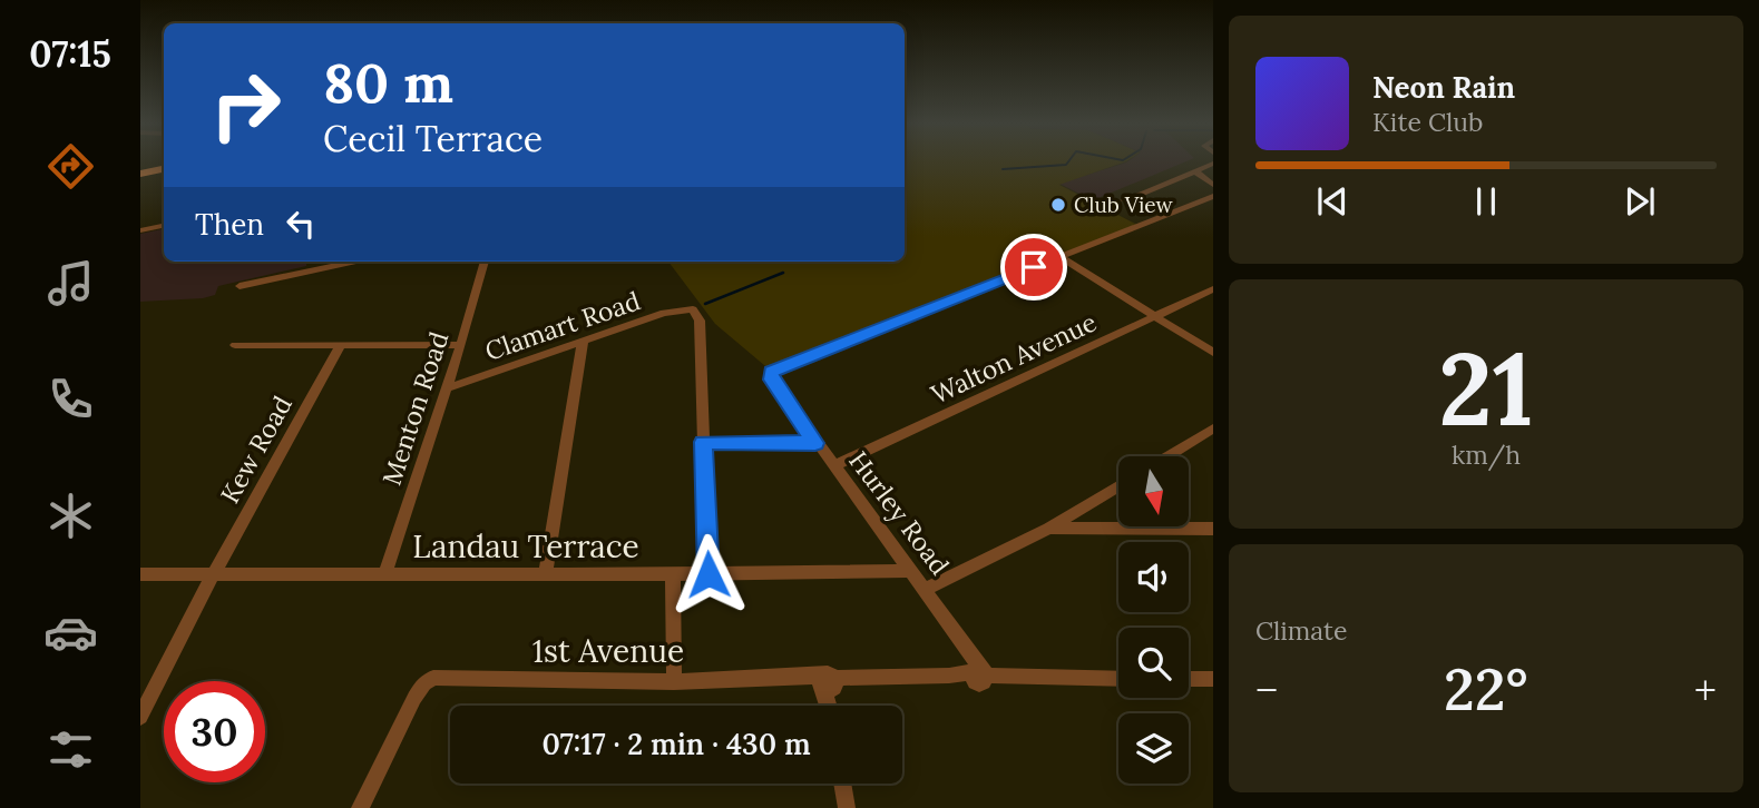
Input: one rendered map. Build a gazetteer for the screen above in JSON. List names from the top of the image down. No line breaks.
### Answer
{"streets":{"street":["Clamart Road","Walton Avenue","Menton Road","Kew Road","Hurley Road","Landau Terrace","1st Avenue"]},"crossings":[["Clamart Road","Menton Road"],["Walton Avenue","Hurley Road"],["Menton Road","Landau Terrace"],["Kew Road","Landau Terrace"],["Hurley Road","Landau Terrace"]],"places":["Club View"],"north":"bottom","page":{"tabs":"07:15","turn":["80 m","Cecil Terrace"],"song":["Neon Rain","Kite Club"],"then":"Then","tile":[["21","km/h"],"Climate"],"heat":["−","22°","+"],"limit":"30","trip":"07:17 · 2 min · 430 m"}}
